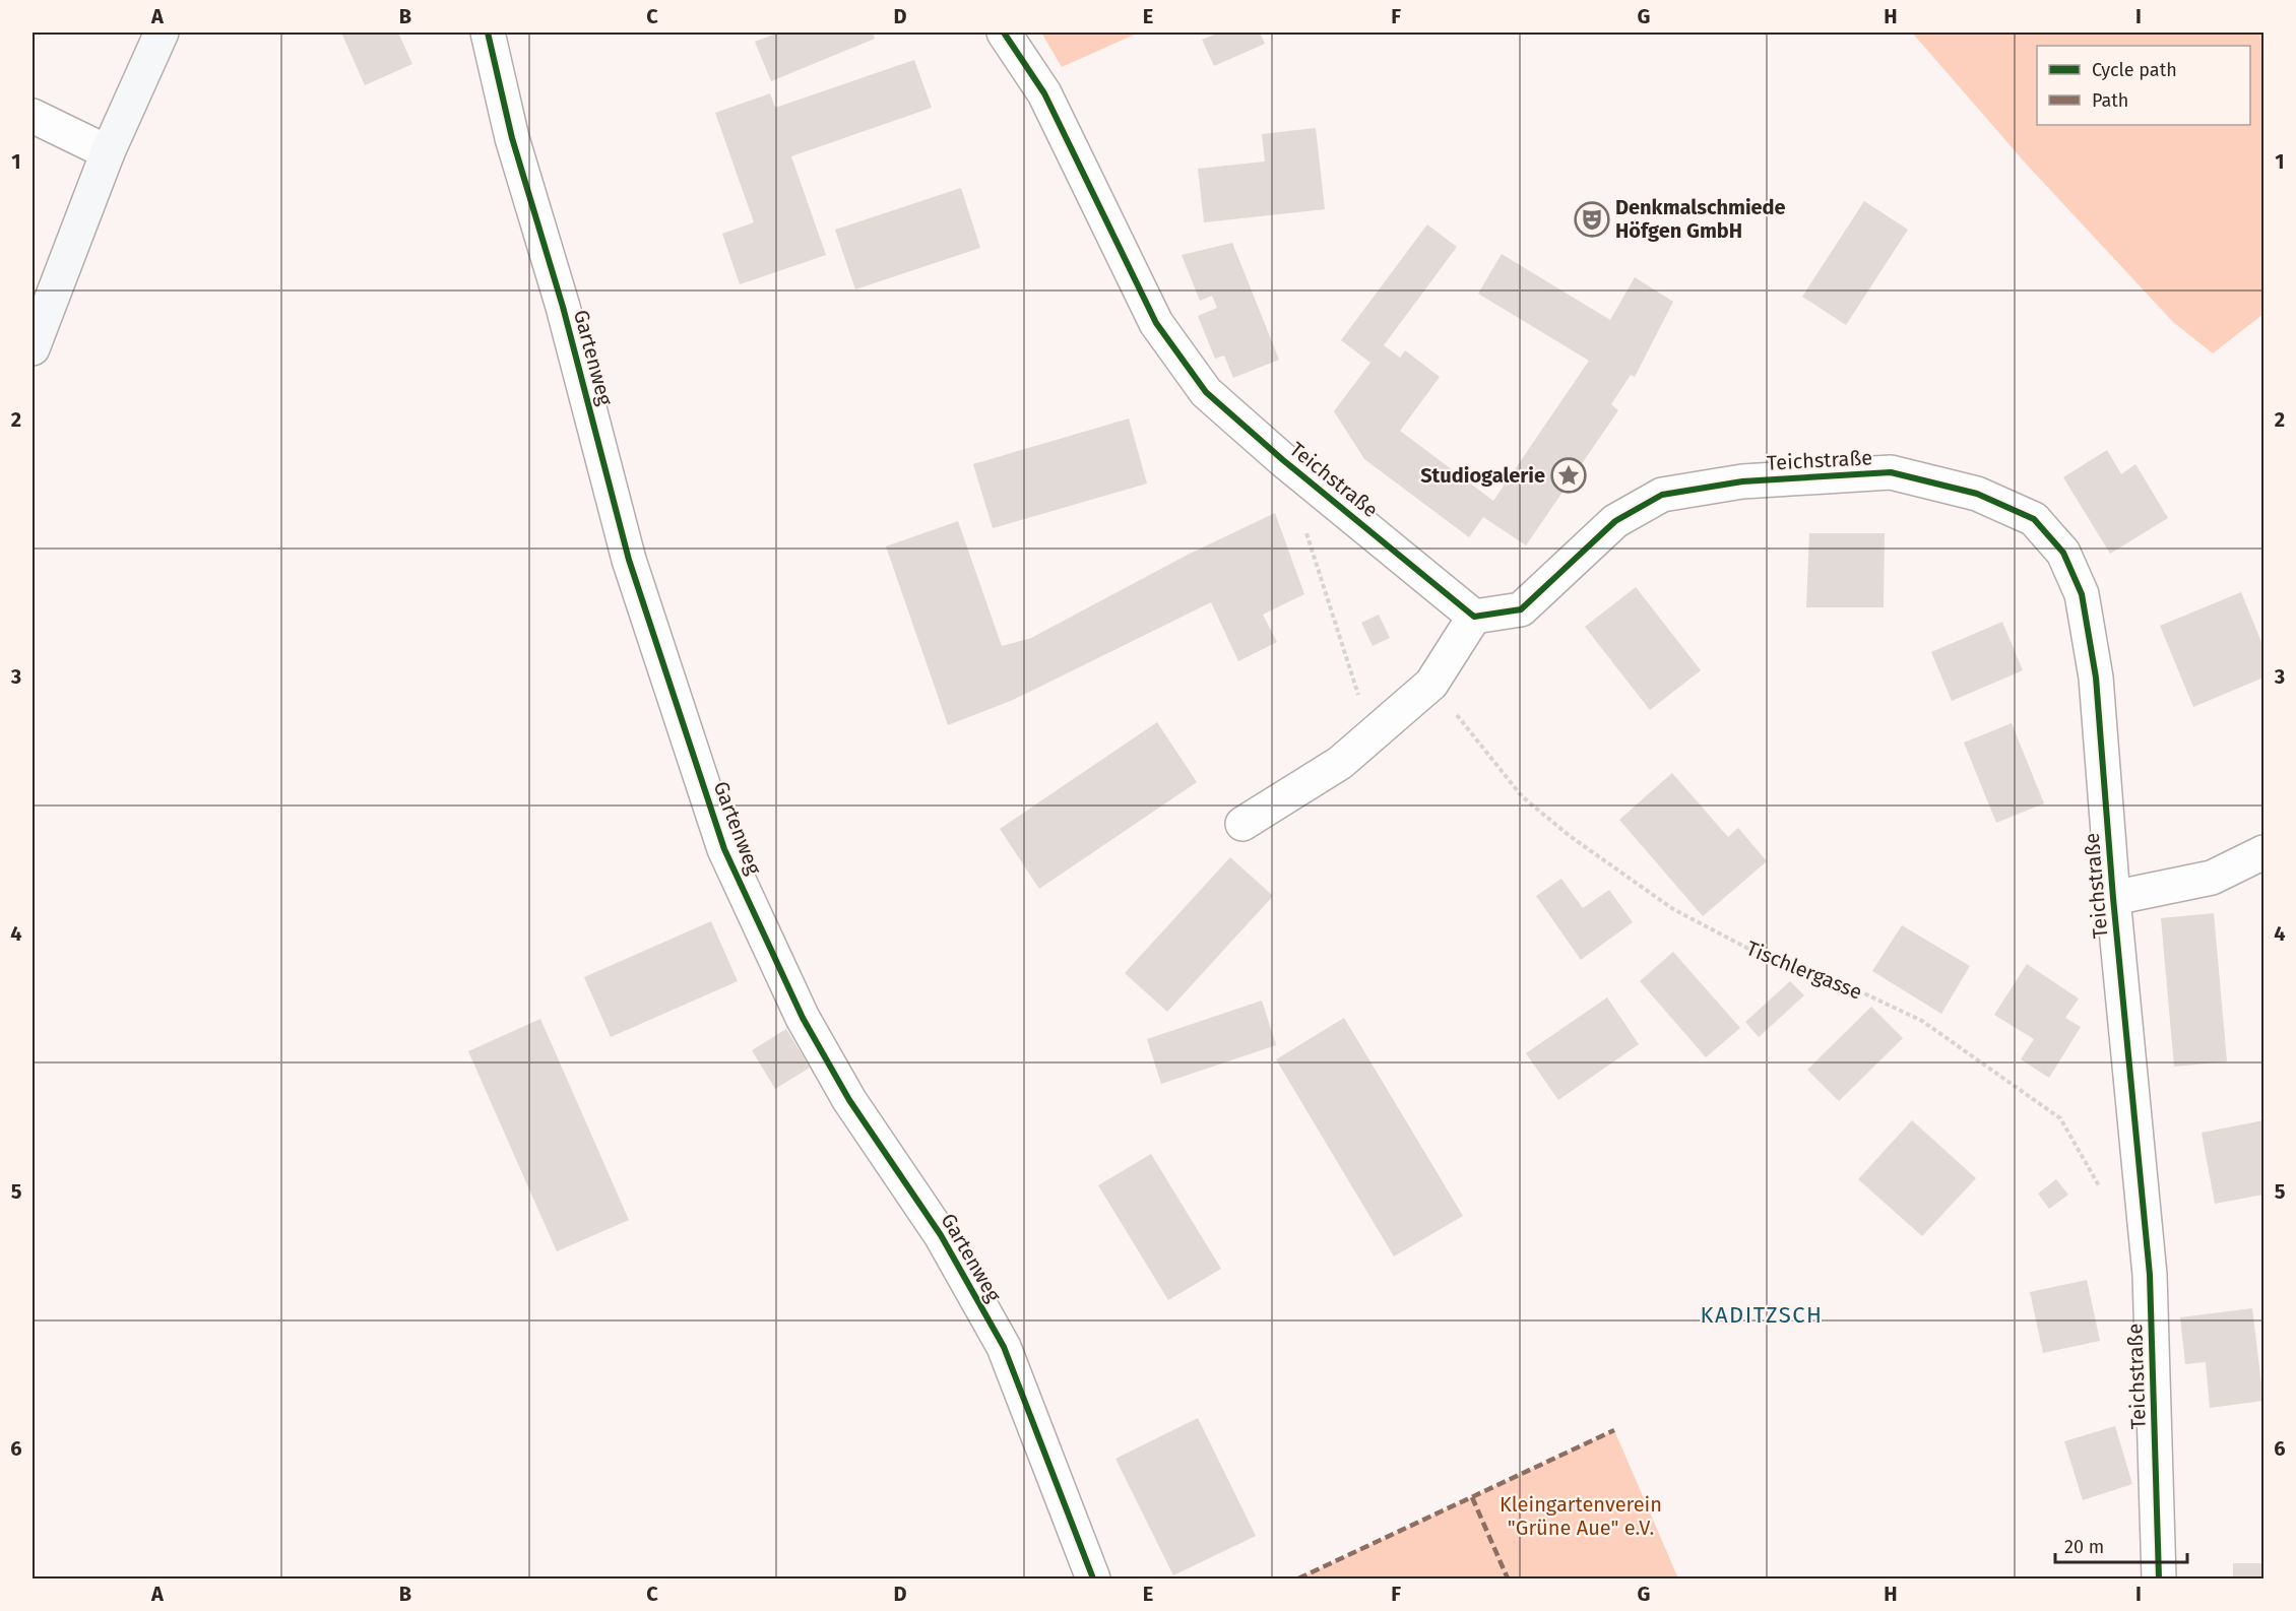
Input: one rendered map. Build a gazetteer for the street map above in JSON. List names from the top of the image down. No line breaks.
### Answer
{"streets":{"street":["Gartenweg","Teichstraße"],"path":["Tischlergasse"]},"districts":["KADITZSCH"],"parks":["Kleingartenverein \"Grüne Aue\" e.V."],"places":{"theatre":["Denkmalschmiede Höfgen GmbH"],"place":["Studiogalerie"]},"legend":["Cycle path","Path"],"scale_bar":"20 m","grid":{"columns":["A","B","C","D","E","F","G","H","I"],"rows":["1","2","3","4","5","6"]}}
